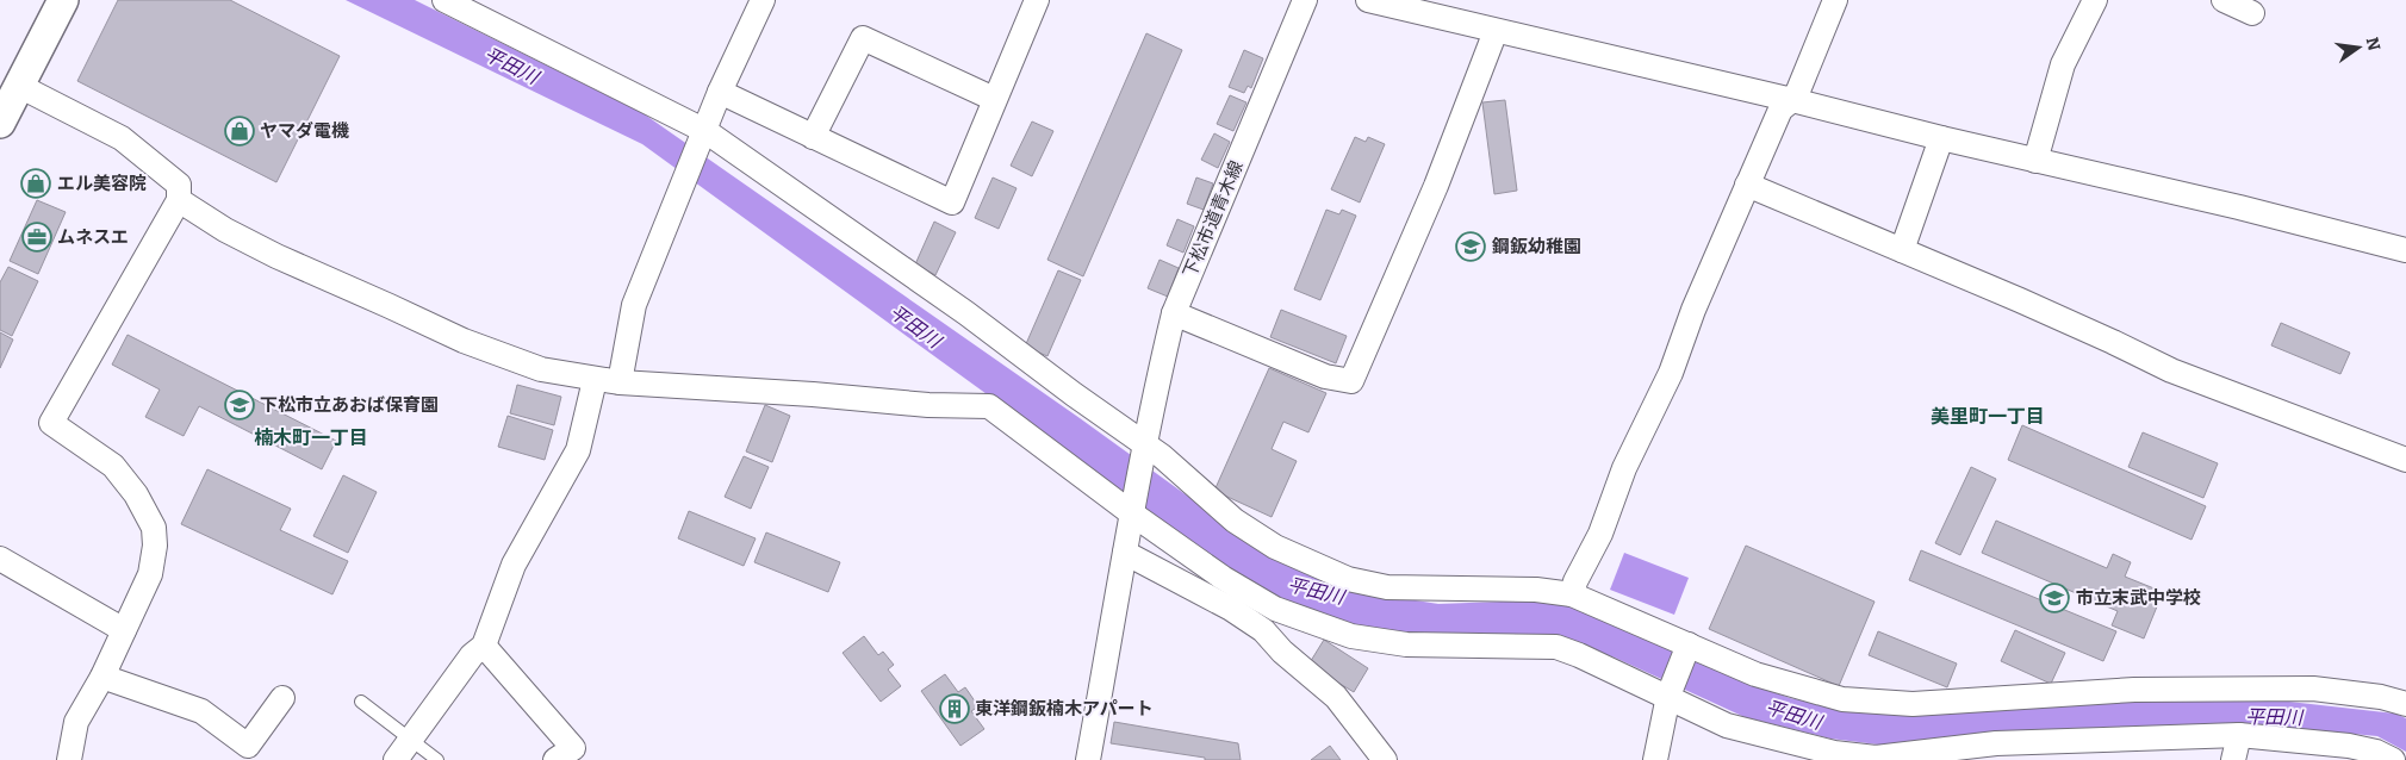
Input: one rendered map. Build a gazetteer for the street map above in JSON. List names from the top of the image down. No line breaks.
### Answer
{"streets":{"street":["下松市道青木線"]},"districts":["美里町一丁目","楠木町一丁目"],"water":["平田川"],"places":{"shop":["ヤマダ電機","エル美容院"],"office":["ムネスエ"],"school or university":["鋼鈑幼稚園","下松市立あおば保育園","市立末武中学校"],"building":["東洋鋼鈑楠木アパート"]},"north":"right"}
